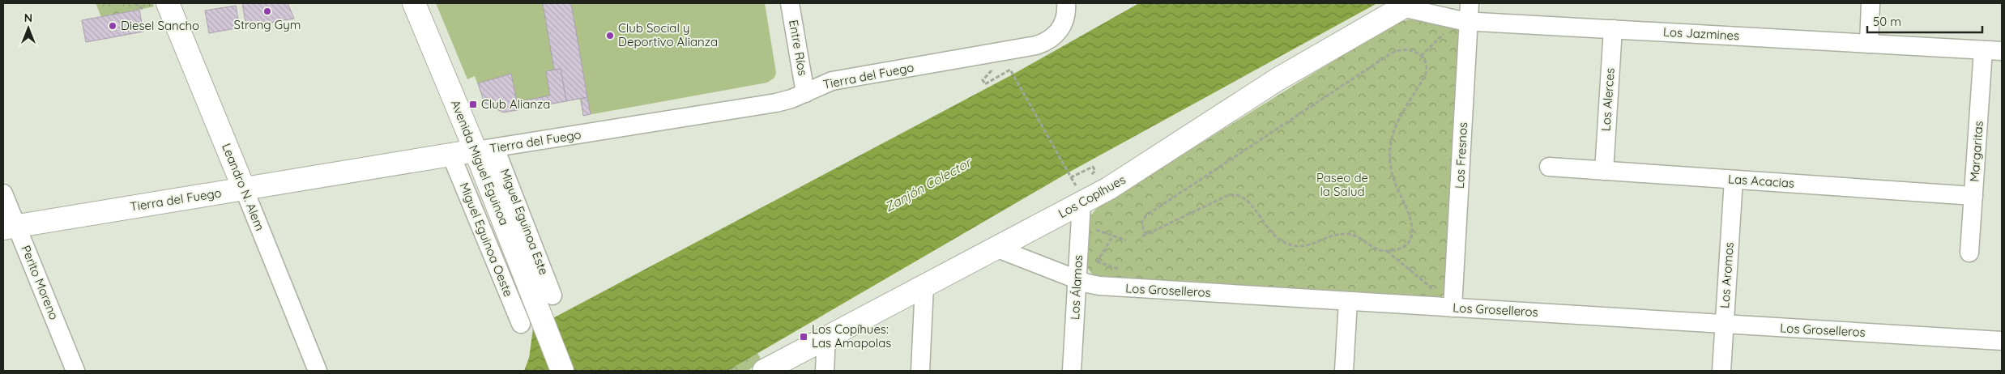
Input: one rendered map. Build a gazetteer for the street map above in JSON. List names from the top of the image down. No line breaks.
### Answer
{"streets":{"main road":["Tierra del Fuego","Avenida Miguel Eguinoa","Leandro N. Alem","Los Copíhues"],"street":["Los Jazmines","Entre Ríos","Los Alerces","Margaritas","Los Fresnos","Las Acacias","Miguel Eguinoa Este","Miguel Eguinoa Oeste","Los Aromos","Perito Moreno","Los Álamos","Los Groselleros"]},"crossings":[["Los Jazmines","Los Alerces"],["Los Jazmines","Margaritas"],["Los Jazmines","Los Fresnos"],["Los Jazmines","Los Copíhues"],["Entre Ríos","Tierra del Fuego"],["Tierra del Fuego","Avenida Miguel Eguinoa"],["Tierra del Fuego","Leandro N. Alem"],["Tierra del Fuego","Miguel Eguinoa Este"],["Tierra del Fuego","Miguel Eguinoa Oeste"],["Tierra del Fuego","Perito Moreno"],["Los Alerces","Las Acacias"],["Margaritas","Las Acacias"],["Los Fresnos","Los Groselleros"],["Avenida Miguel Eguinoa","Miguel Eguinoa Este"],["Las Acacias","Los Aromos"],["Los Copíhues","Los Álamos"],["Los Copíhues","Los Groselleros"],["Los Aromos","Los Groselleros"],["Los Álamos","Los Groselleros"]],"water":["Zanjón Colector"],"parks":["Paseo de la Salud"],"places":{"other":["Strong Gym","Diesel Sancho","Club Social y Deportivo Alianza"],"transit":["Club Alianza","Los Copíhues: Las Amapolas"]},"scale_bar":"50 m","north":"top"}
